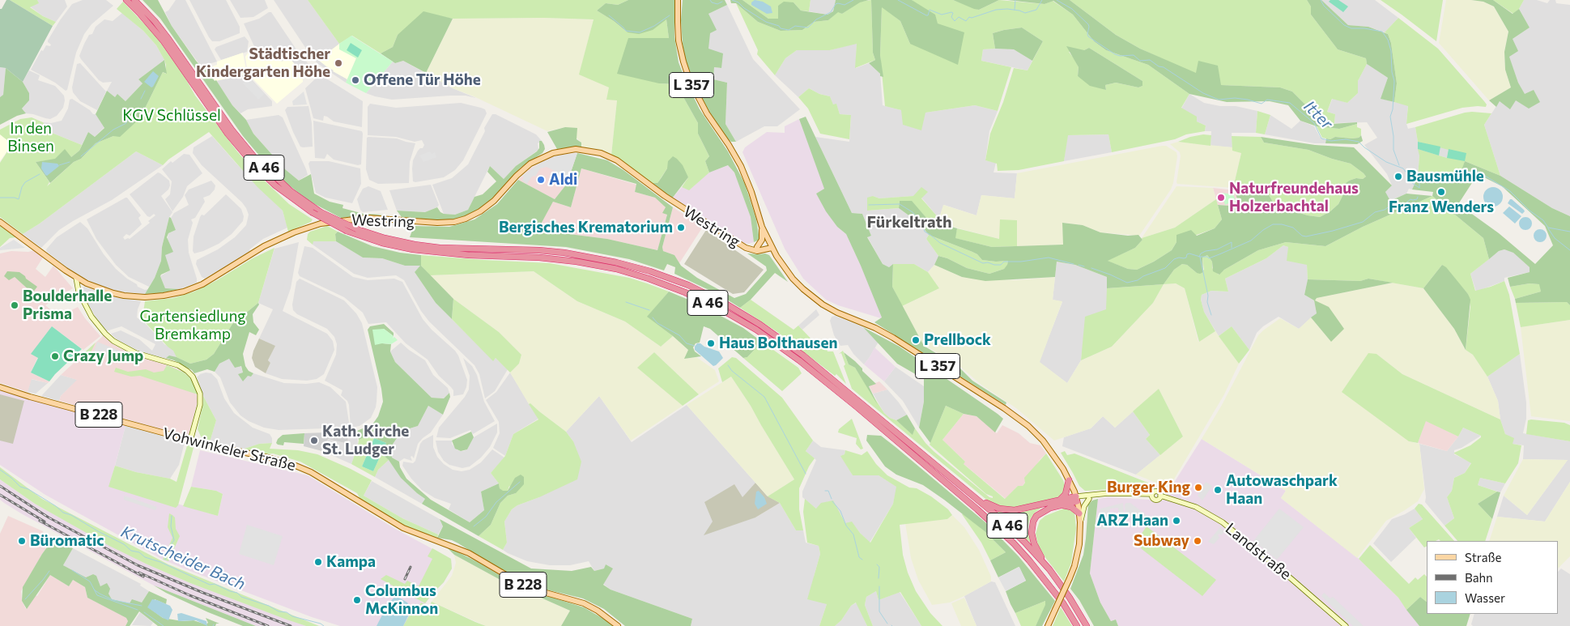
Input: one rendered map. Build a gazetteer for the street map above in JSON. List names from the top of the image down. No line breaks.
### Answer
{"streets":{"highway":["A 46"],"main road":["L 357","Westring","B 228","Vohwinkeler Straße","Landstraße"]},"crossings":[["L 357","Westring"]],"districts":["Fürkeltrath"],"water":["Itter","Krutscheider Bach"],"parks":["KGV Schlüssel","In den Binsen","Gartensiedlung Bremkamp"],"places":["Städtischer Kindergarten Höhe","Offene Tür Höhe","Bausmühle","Aldi","Franz Wenders","Naturfreundehaus Holzerbachtal","Bergisches Krematorium","Boulderhalle Prisma","Prellbock","Haus Bolthausen","Crazy Jump","Kath. Kirche St. Ludger","Burger King","Autowaschpark Haan","ARZ Haan","Büromatic","Subway","Kampa","Columbus McKinnon"],"legend":["Straße","Bahn","Wasser"]}
